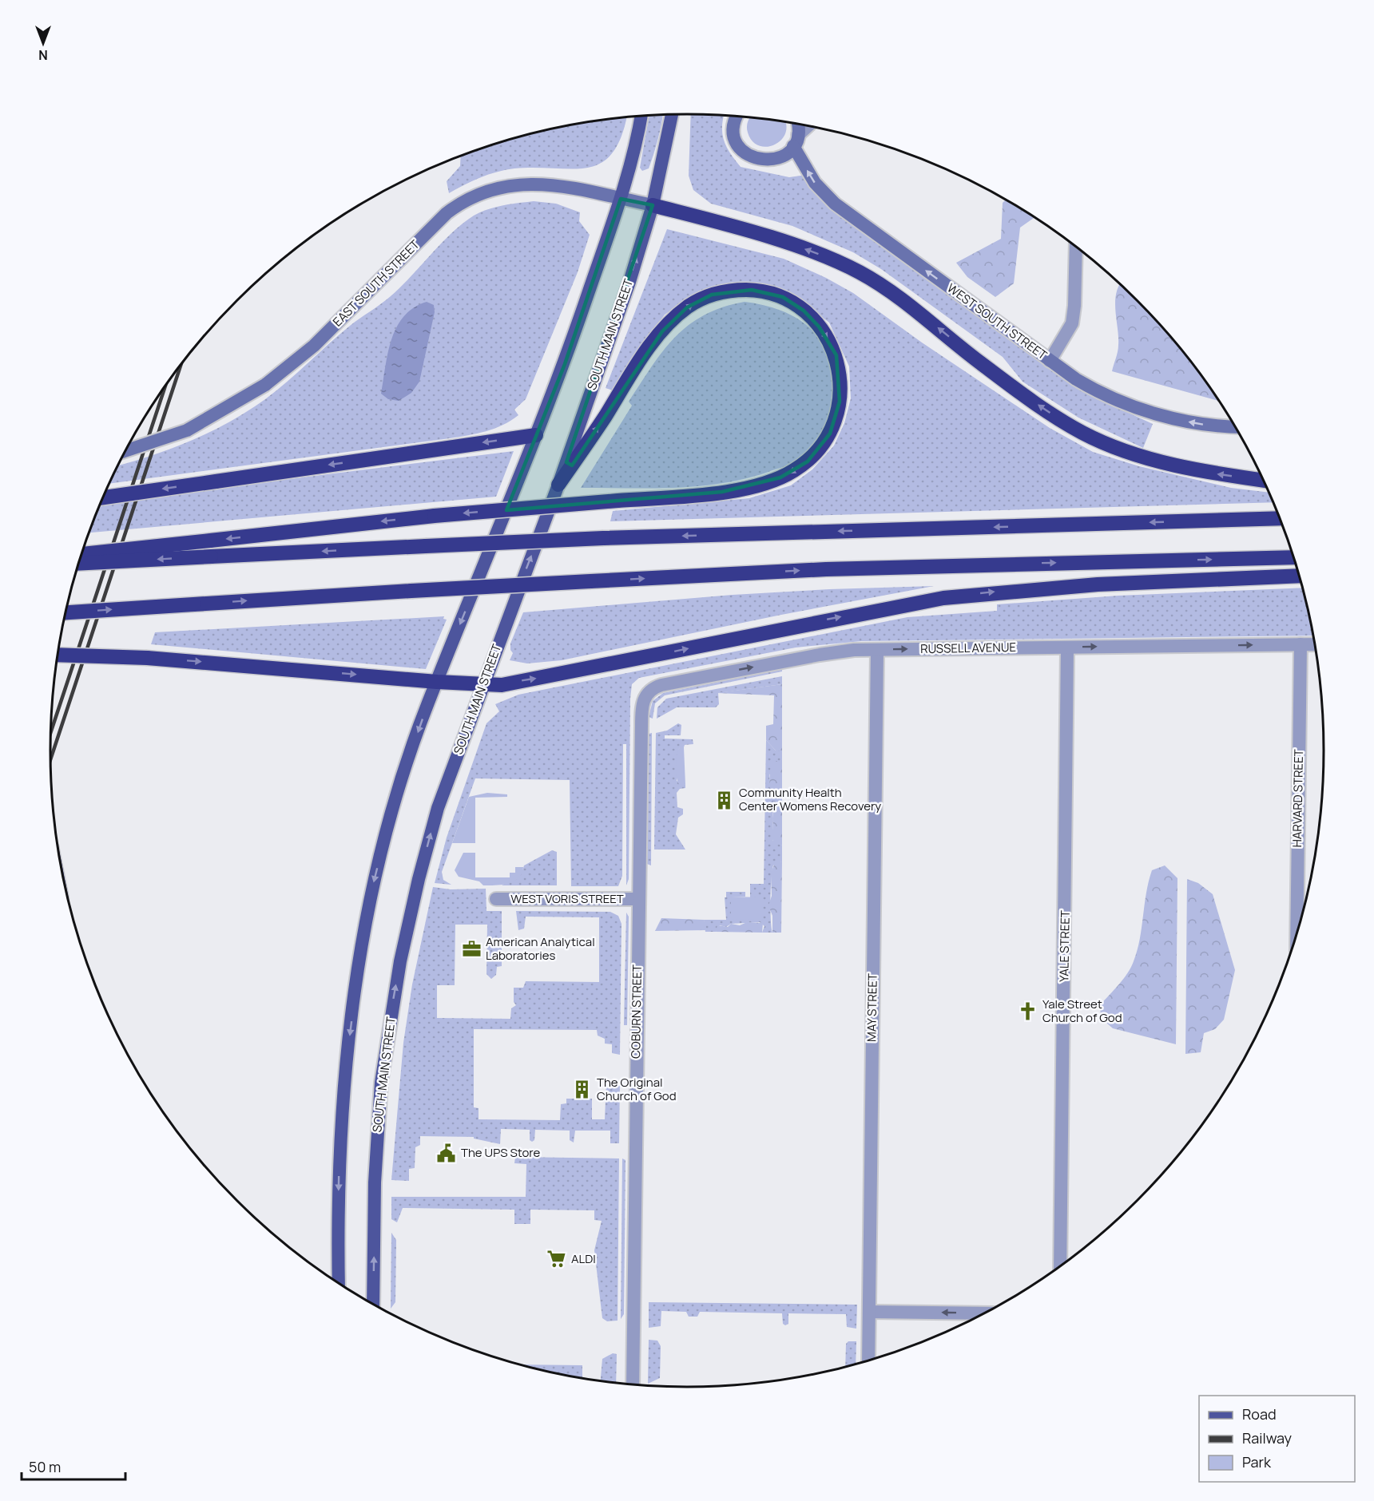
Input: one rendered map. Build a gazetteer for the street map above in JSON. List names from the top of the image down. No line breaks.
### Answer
{"streets":{"main road":["EAST SOUTH STREET","WEST SOUTH STREET","SOUTH MAIN STREET"],"street":["RUSSELL AVENUE","HARVARD STREET","WEST VORIS STREET","YALE STREET","MAY STREET","COBURN STREET"]},"crossings":[["EAST SOUTH STREET","SOUTH MAIN STREET"],["RUSSELL AVENUE","HARVARD STREET"],["RUSSELL AVENUE","YALE STREET"],["RUSSELL AVENUE","MAY STREET"],["RUSSELL AVENUE","COBURN STREET"],["WEST VORIS STREET","COBURN STREET"]],"one_way":["WEST SOUTH STREET","RUSSELL AVENUE"],"places":{"building":["Community Health Center Womens Recovery","The Original Church of God"],"office":["American Analytical Laboratories"],"church":["Yale Street Church of God"],"public building":["The UPS Store"],"supermarket":["ALDI"]},"legend":["Road","Railway","Park"],"scale_bar":"50 m","north":"bottom"}
